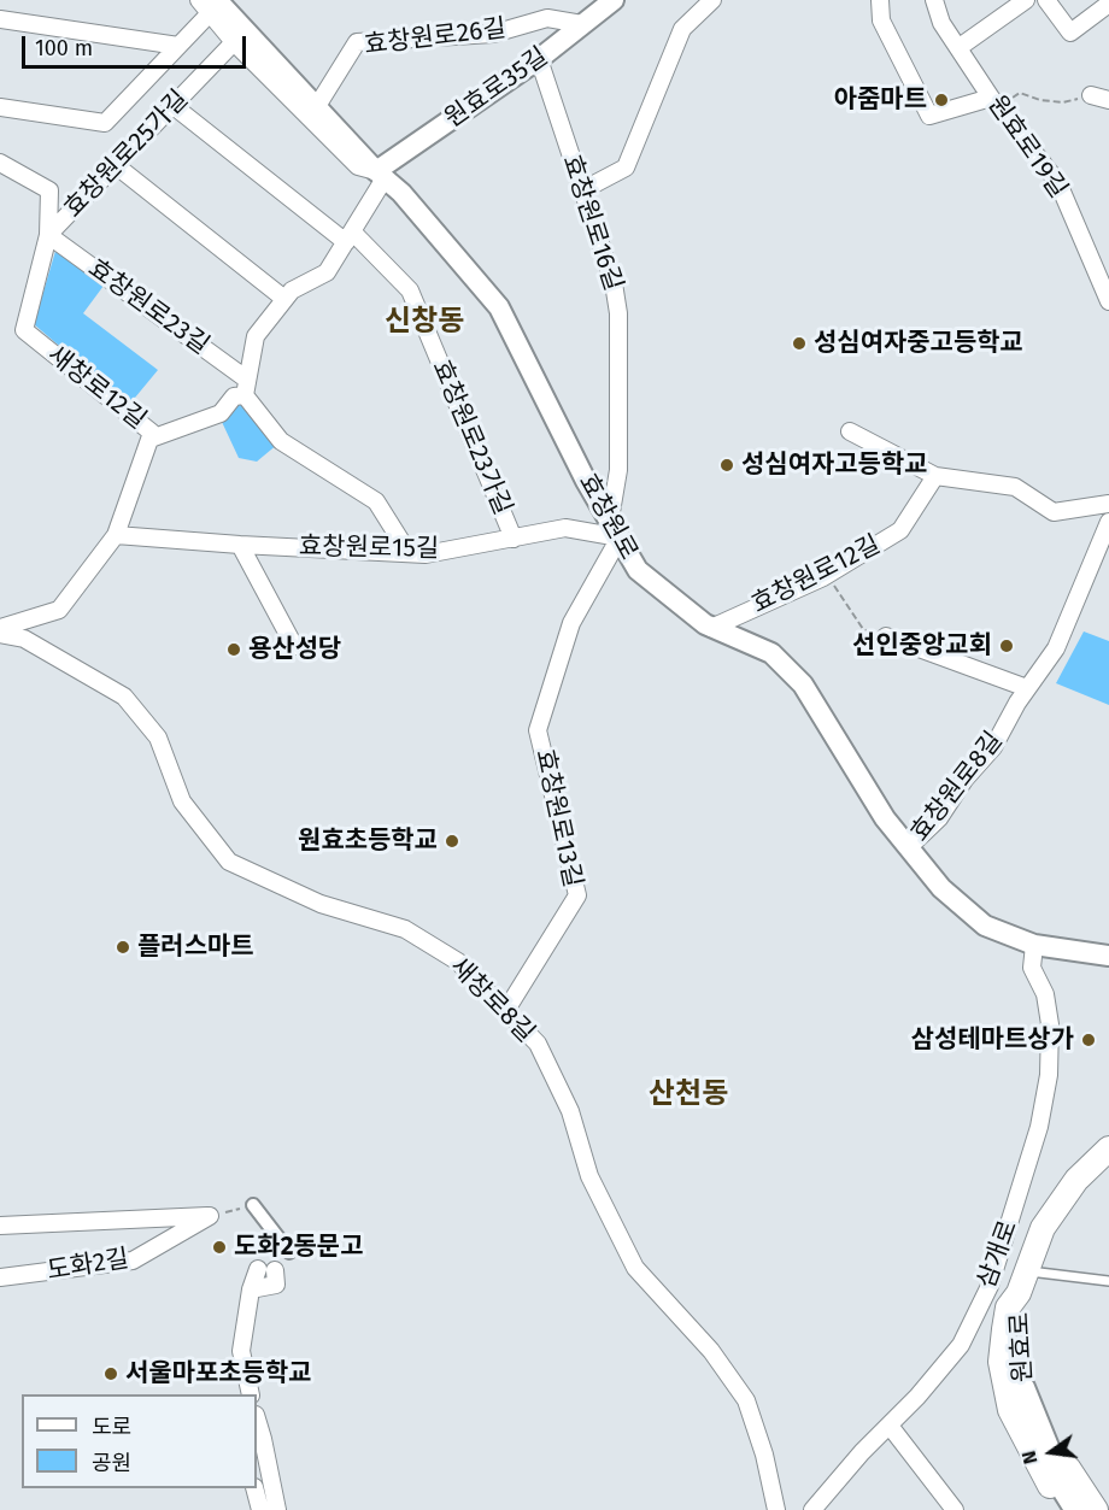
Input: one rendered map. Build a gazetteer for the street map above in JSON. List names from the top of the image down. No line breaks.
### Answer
{"streets":{"main road":["원효로"],"street":["효창원로26길","원효로35길","원효로19길","효창원로25가길","효창원로16길","효창원로23길","새창로12길","효창원로23가길","효창원로","효창원로15길","효창원로12길","효창원로8길","효창원로13길","새창로8길","삼개로","도화2길"]},"crossings":[["효창원로26길","원효로35길"],["효창원로26길","효창원로"],["원효로35길","효창원로16길"],["원효로35길","효창원로"],["효창원로25가길","효창원로23길"],["효창원로25가길","새창로12길"],["효창원로16길","효창원로"],["효창원로23길","새창로12길"],["효창원로23길","효창원로15길"],["새창로12길","효창원로15길"],["효창원로23가길","효창원로15길"],["효창원로","효창원로15길"],["효창원로","효창원로12길"],["효창원로","효창원로8길"],["효창원로","효창원로13길"],["효창원로","삼개로"],["효창원로15길","효창원로13길"],["효창원로13길","새창로8길"]],"districts":["신창동","산천동"],"places":["아줌마트","성심여자중고등학교","성심여자고등학교","선인중앙교회","용산성당","원효초등학교","플러스마트","삼성테마트상가","도화2동문고","서울마포초등학교"],"legend":["도로","공원"],"scale_bar":"100 m","north":"left"}
